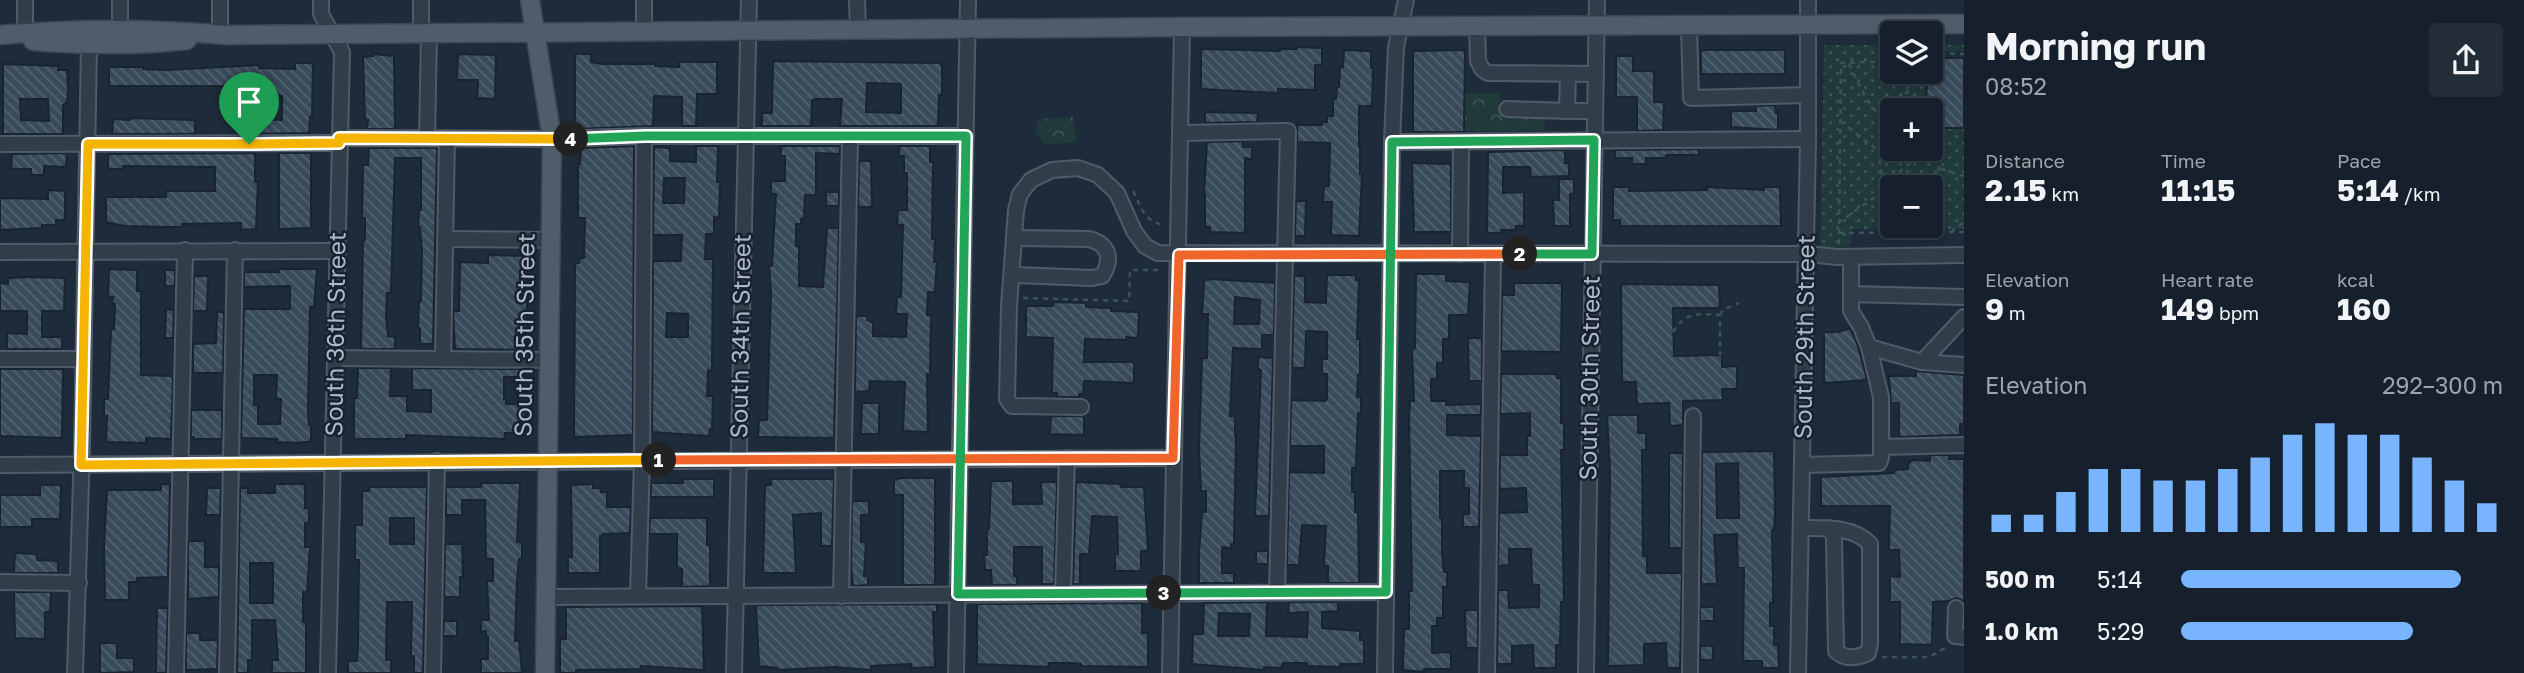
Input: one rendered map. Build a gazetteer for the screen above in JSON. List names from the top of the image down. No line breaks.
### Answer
{"streets":{"main road":["South 35th Street"],"street":["South 36th Street","South 34th Street","South 29th Street","South 30th Street"]},"page":{"heading":["Morning run","08:52"],"map_buttons":["+","−"],"stats":[["Distance","2.15 km"],["Time","11:15"],["Pace","5:14 /km"],["Elevation","9 m"],["Heart rate","149 bpm"],["kcal","160"]],"pins":["4","2","1","3"],"chart":["Elevation","292–300 m"],"list":[{"name":"500 m","note":"5:14"},{"name":"1.0 km","note":"5:29"}]}}
